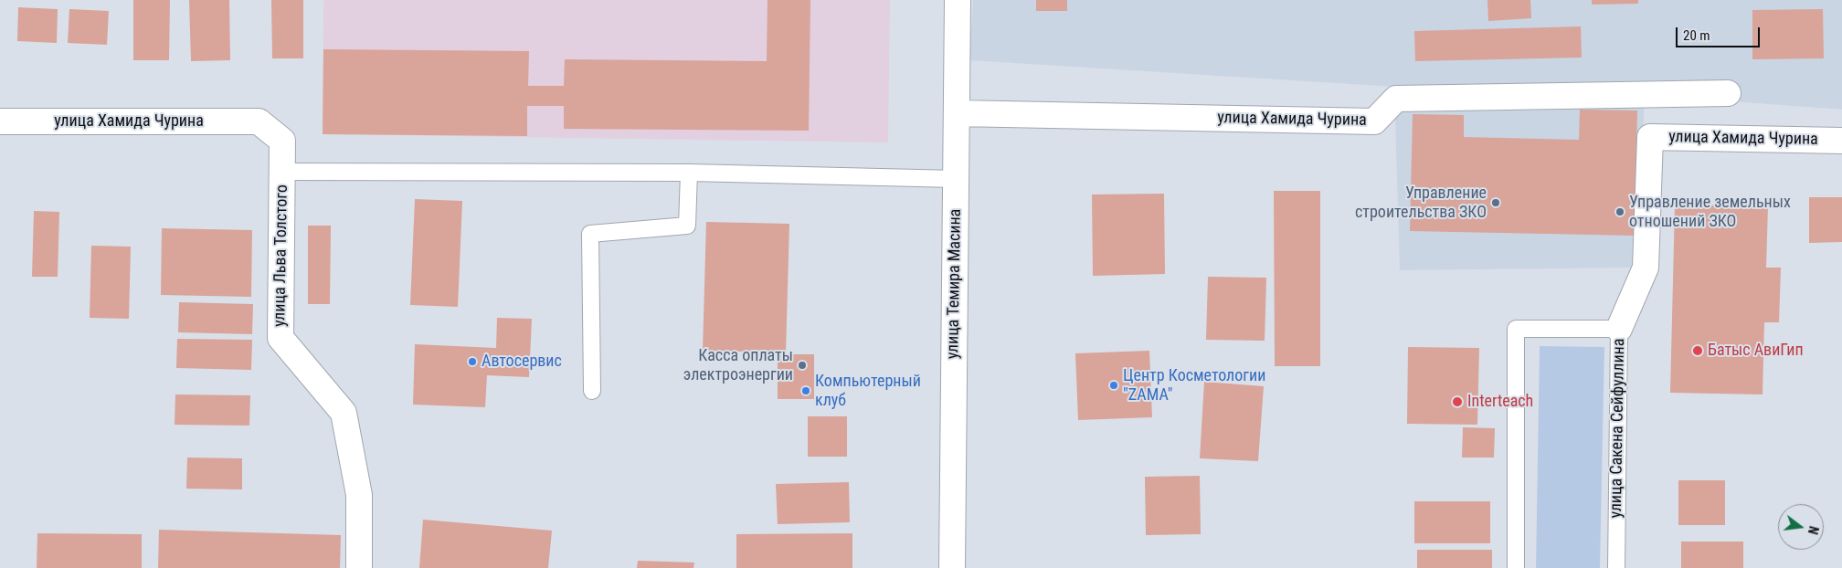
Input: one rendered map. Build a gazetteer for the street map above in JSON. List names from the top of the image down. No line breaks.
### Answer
{"streets":{"street":["улица Хамида Чурина","улица Льва Толстого","улица Темира Масина"],"lane":["улица Сакена Сейфуллина"]},"crossings":[["улица Хамида Чурина","улица Льва Толстого"],["улица Хамида Чурина","улица Темира Масина"],["улица Хамида Чурина","улица Сакена Сейфуллина"]],"places":["Управление строительства ЗКО","Управление земельных отношений ЗКО","Батыс АвиГип","Автосервис","Касса оплаты электроэнергии","Центр Косметологии \"ZAMA\"","Компьютерный клуб","Interteach"],"scale_bar":"20 m","north":"right"}
